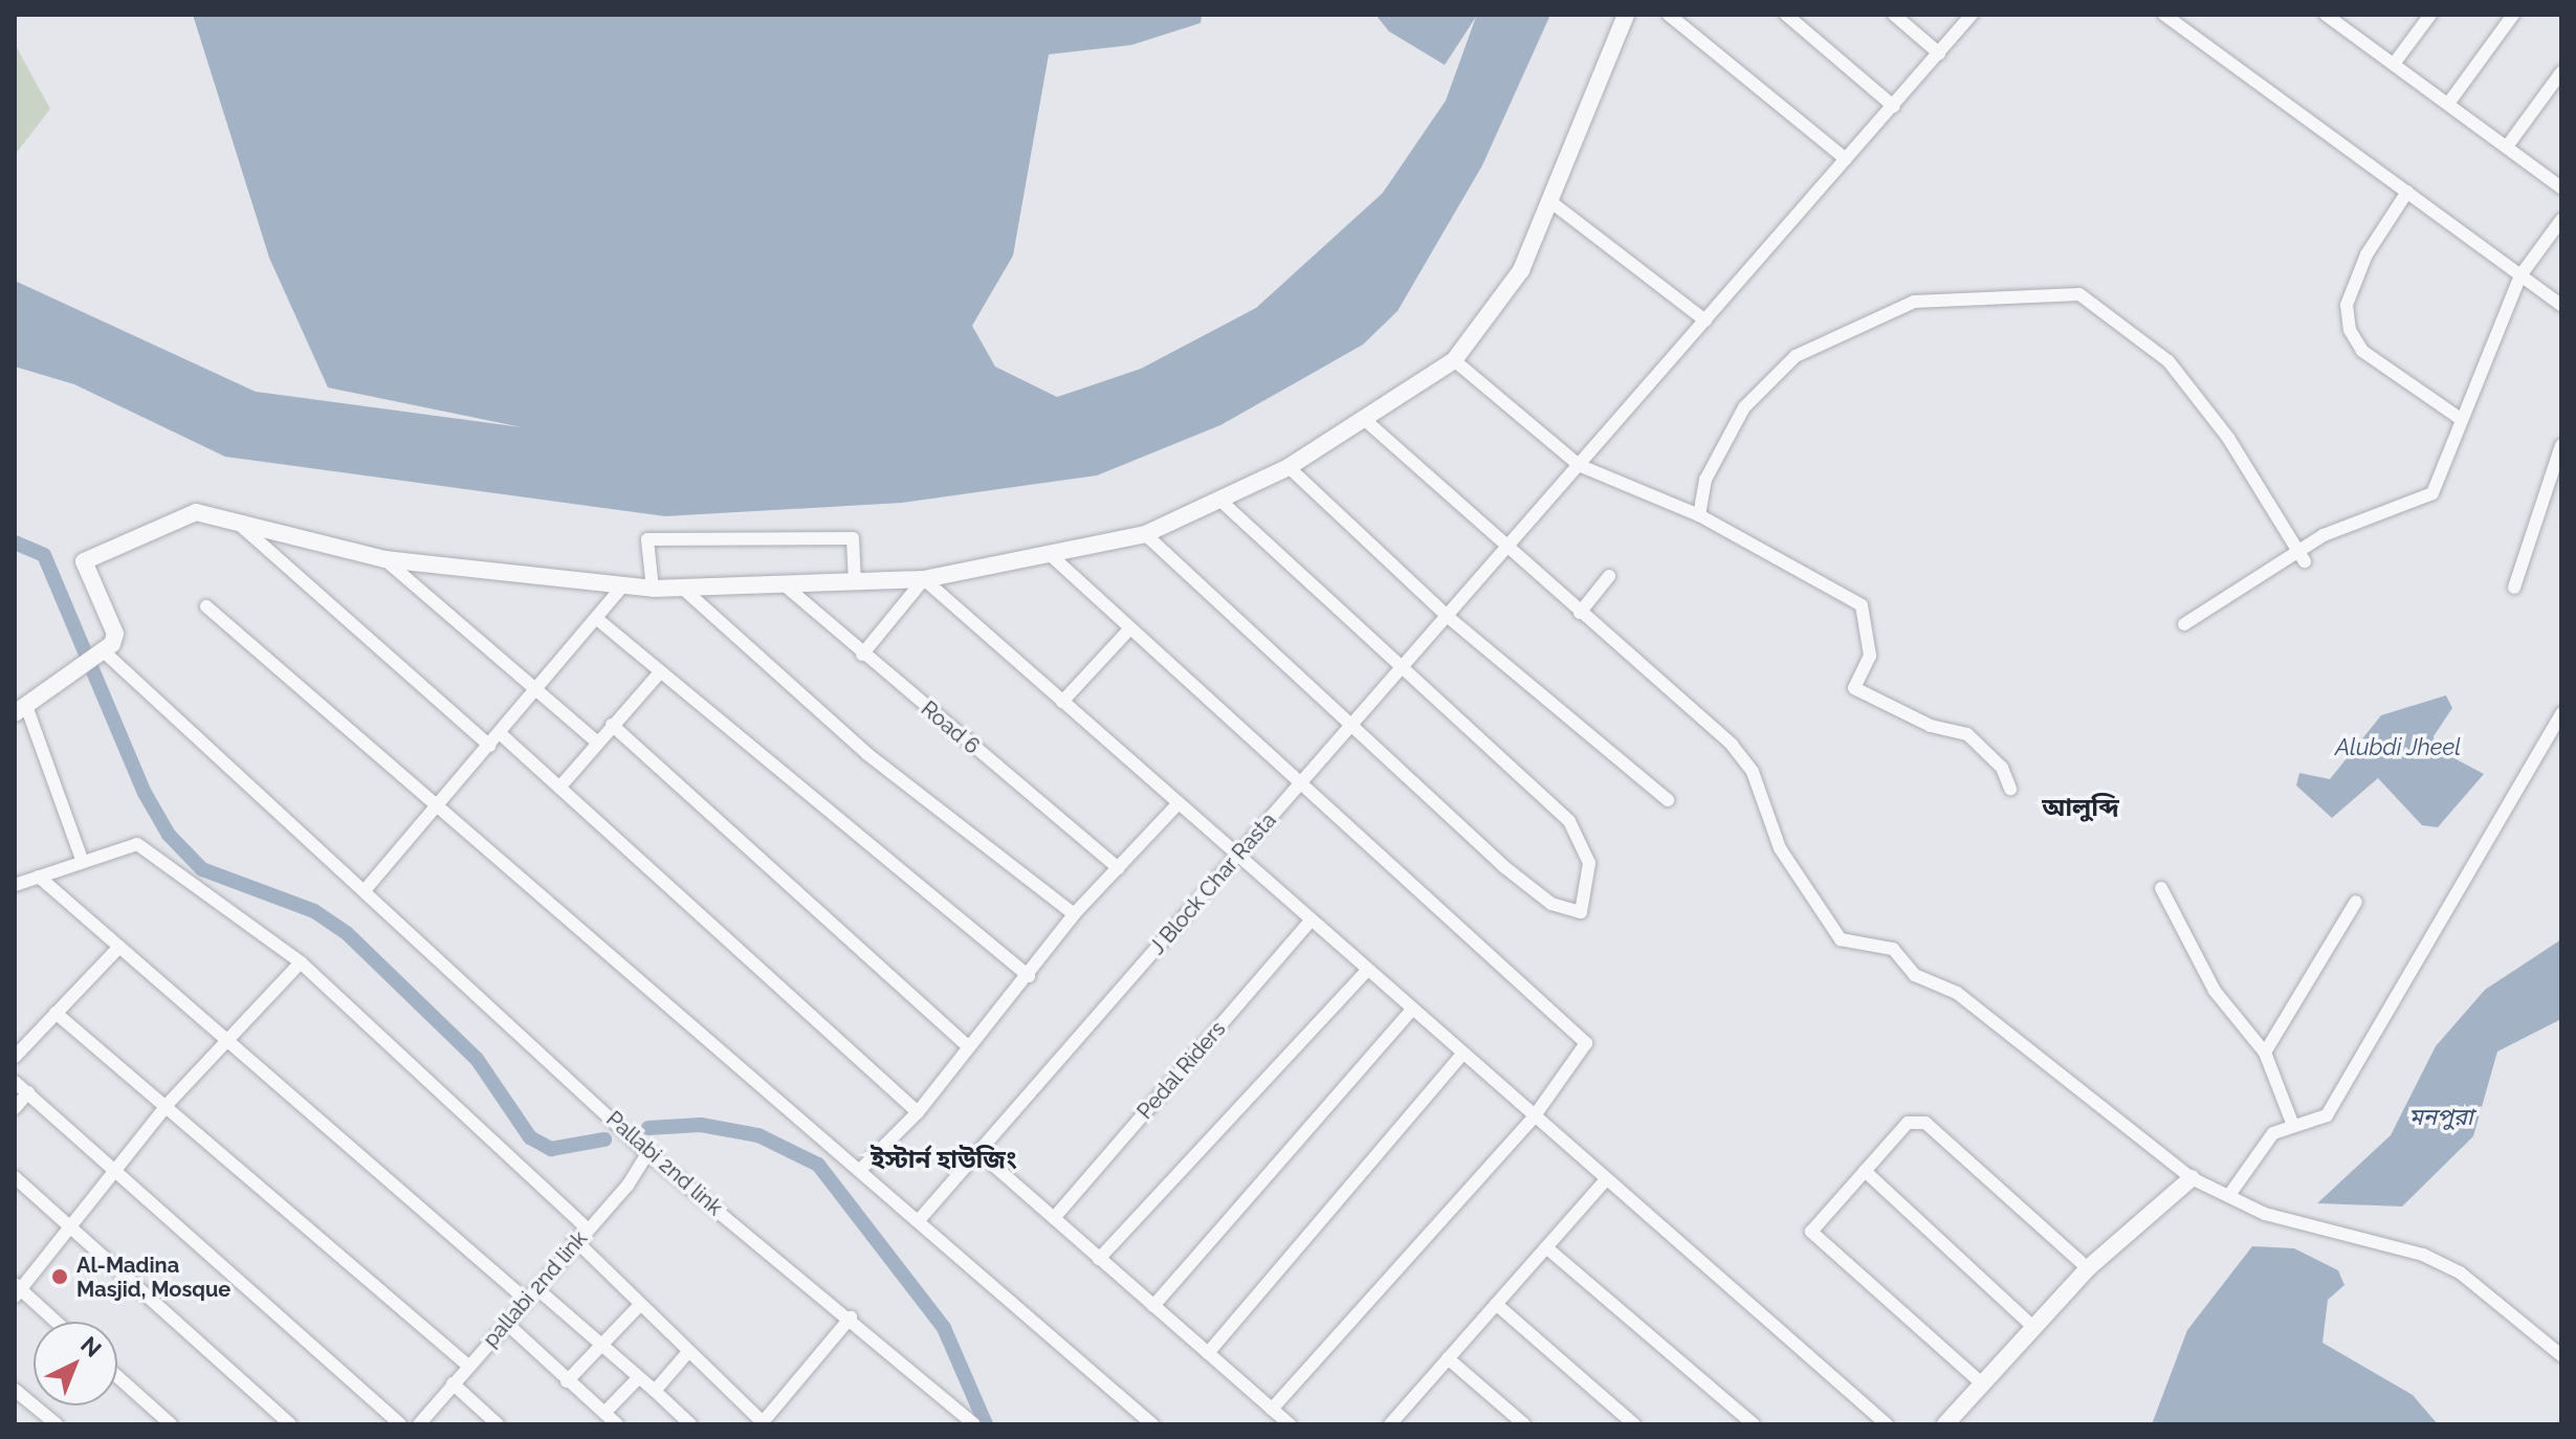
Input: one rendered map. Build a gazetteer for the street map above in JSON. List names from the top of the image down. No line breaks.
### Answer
{"streets":{"street":["Road 6","J Block Char Rasta","Pedal Riders","Pallabi 2nd link","pallabi 2nd link"]},"crossings":[["Pallabi 2nd link","pallabi 2nd link"]],"districts":["আলুব্দি","ইস্টার্ন হাউজিং"],"water":["Alubdi Jheel","মনপুরা"],"places":["Al-Madina Masjid, Mosque"],"north":"top right"}
